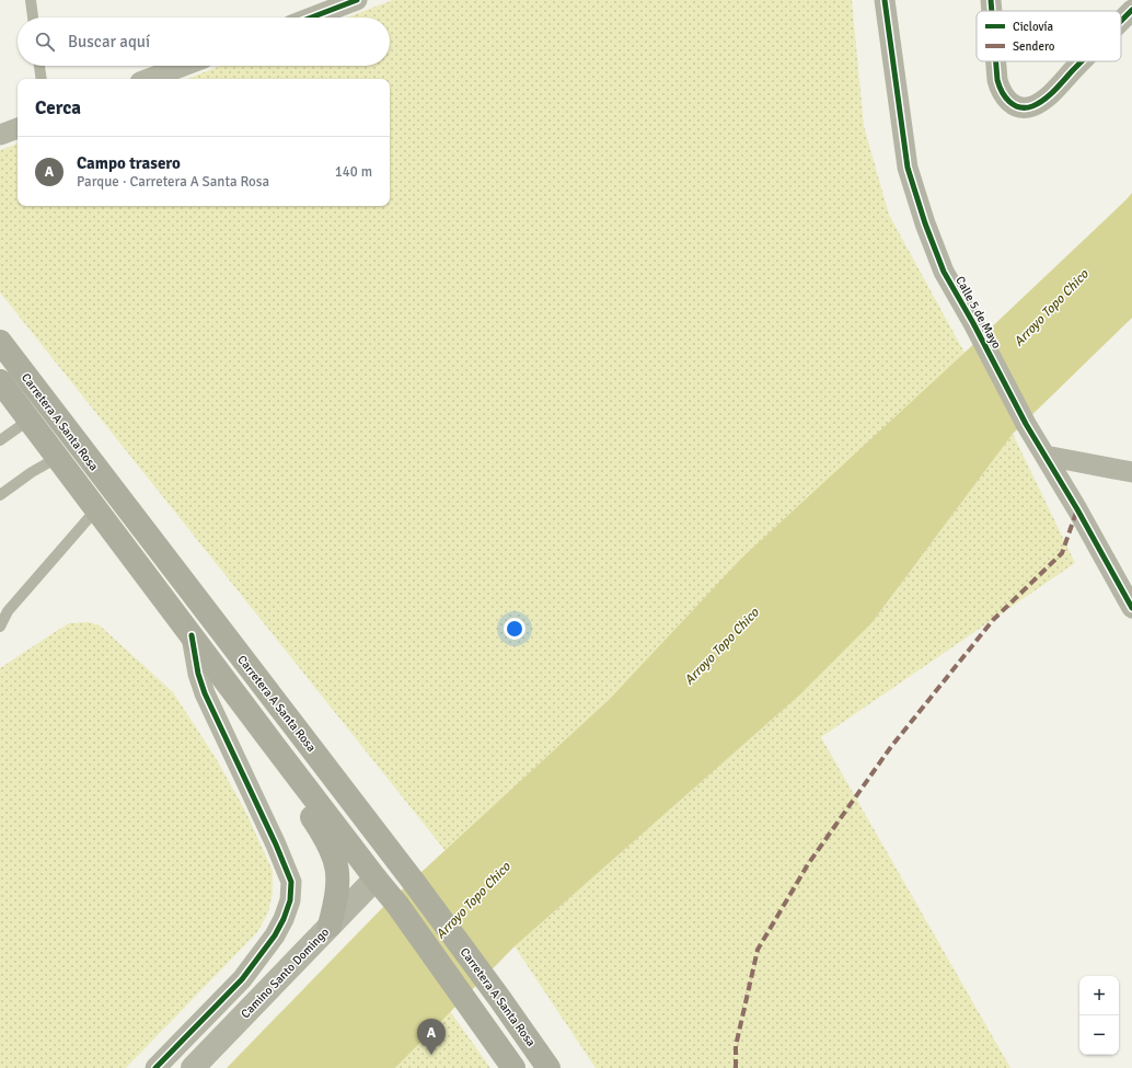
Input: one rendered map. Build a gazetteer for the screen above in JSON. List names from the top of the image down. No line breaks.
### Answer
{"streets":{"main road":["Carretera A Santa Rosa"],"street":["Calle 5 de Mayo","Camino Santo Domingo"]},"crossings":[["Carretera A Santa Rosa","Camino Santo Domingo"]],"water":["Arroyo Topo Chico"],"legend":["Ciclovía","Sendero"],"page":{"search":"Buscar aquí","heading":"Cerca","list":[{"mark":"A","name":"Campo trasero","note":"Parque · Carretera A Santa Rosa","value":"140 m"}],"map_buttons":["+","−"],"pins":"A"}}
